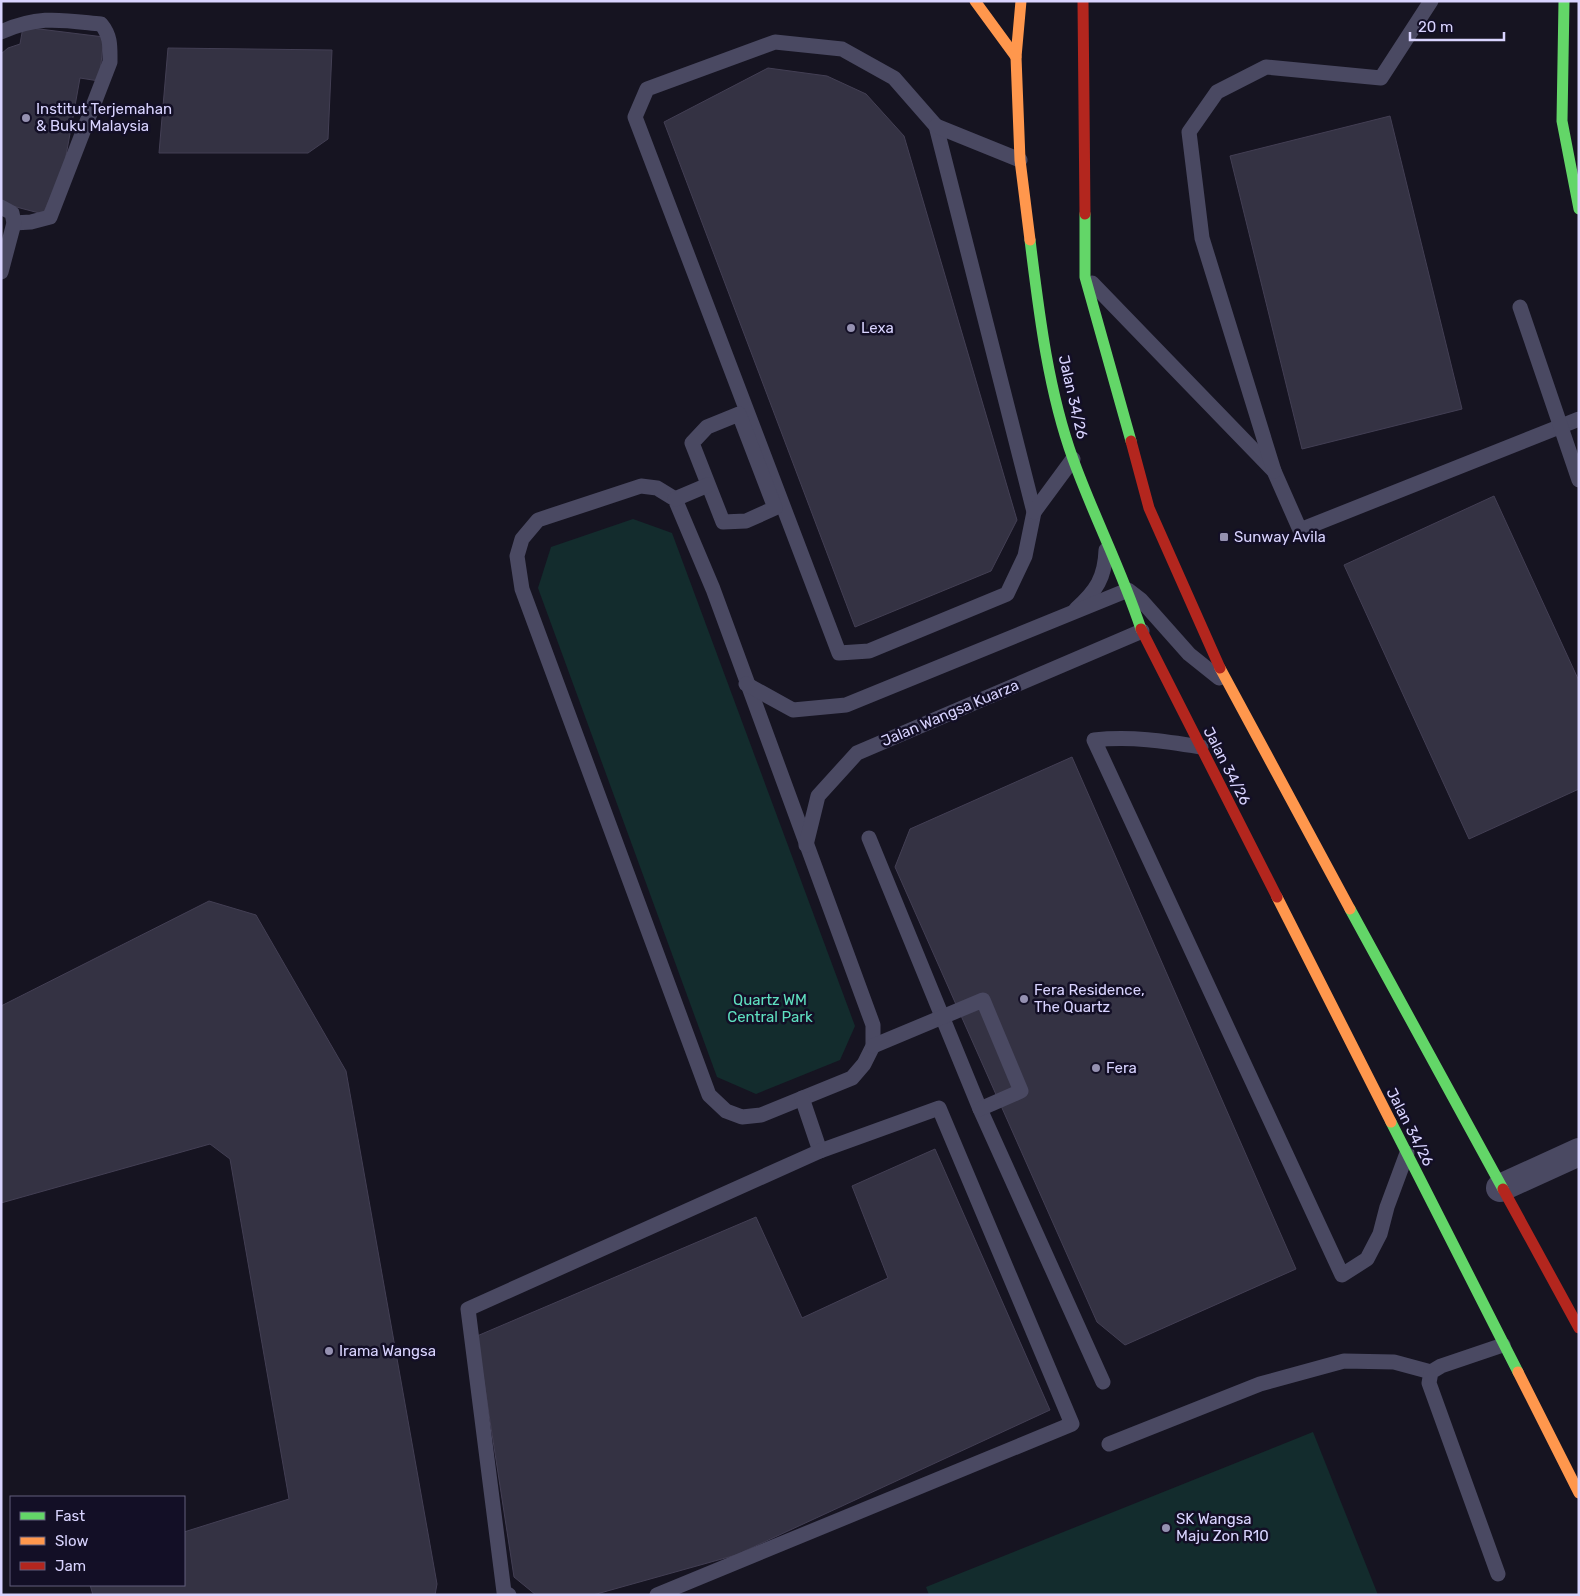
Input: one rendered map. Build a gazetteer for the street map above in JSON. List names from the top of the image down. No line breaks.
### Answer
{"streets":{"main road":["Jalan 34/26"],"lane":["Jalan Wangsa Kuarza"]},"crossings":[["Jalan 34/26","Jalan Wangsa Kuarza"]],"parks":["Quartz WM Central Park"],"places":{"other":["Institut Terjemahan & Buku Malaysia","Lexa","Fera Residence, The Quartz","Fera","Irama Wangsa","SK Wangsa Maju Zon R10"],"transit":["Sunway Avila"]},"legend":["Fast","Slow","Jam"],"scale_bar":"20 m"}
